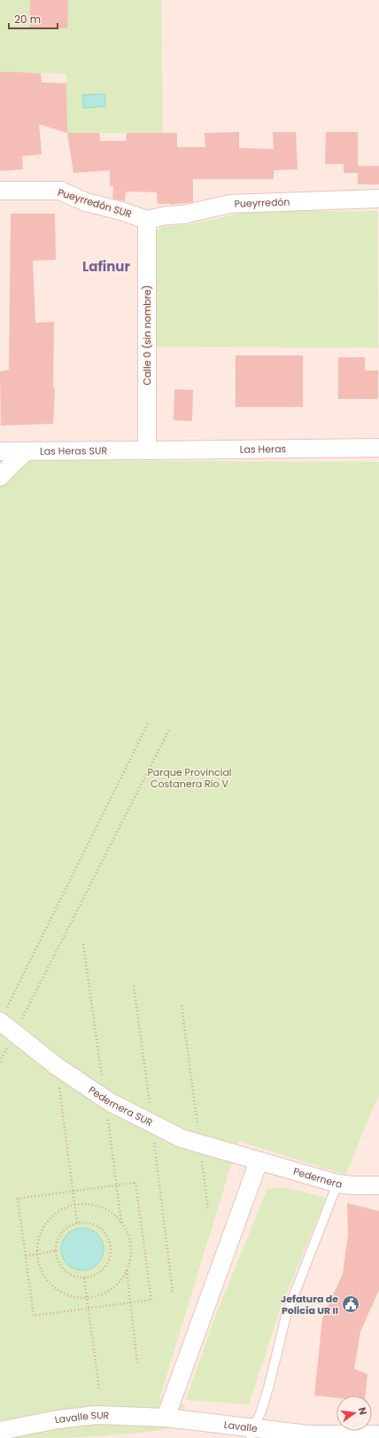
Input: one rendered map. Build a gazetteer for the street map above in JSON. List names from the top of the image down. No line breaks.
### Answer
{"streets":{"street":["Pueyrredón","Pueyrredón SUR","Calle 0 (sin nombre)","Las Heras","Las Heras SUR","Pedernera SUR","Pedernera","Lavalle SUR","Lavalle"]},"crossings":[["Pueyrredón","Pueyrredón SUR"],["Pueyrredón","Calle 0 (sin nombre)"],["Pueyrredón SUR","Calle 0 (sin nombre)"],["Calle 0 (sin nombre)","Las Heras"],["Calle 0 (sin nombre)","Las Heras SUR"],["Las Heras","Las Heras SUR"],["Pedernera SUR","Pedernera"],["Lavalle SUR","Lavalle"]],"districts":["Lafinur"],"parks":["Parque Provincial Costanera Río V"],"places":{"public building":["Jefatura de Policía UR II"]},"scale_bar":"20 m","north":"right"}
